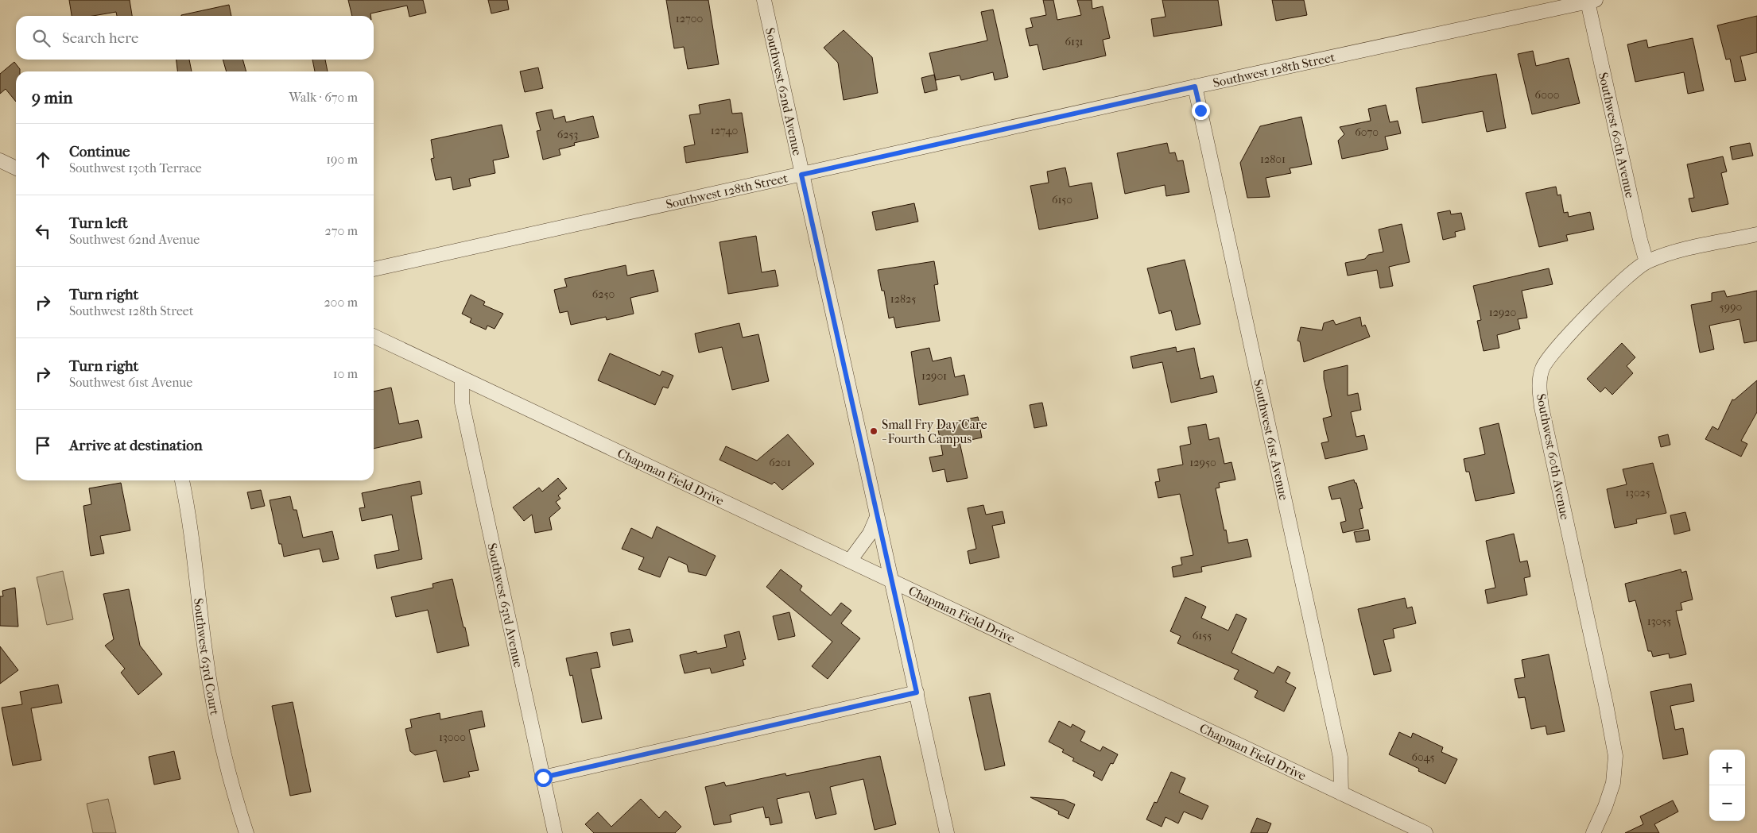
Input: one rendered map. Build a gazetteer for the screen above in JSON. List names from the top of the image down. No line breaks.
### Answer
{"streets":{"street":["Southwest 128th Street","Southwest 62nd Avenue","Southwest 60th Avenue","Southwest 61st Avenue","Chapman Field Drive","Southwest 63rd Avenue","Southwest 63rd Court"]},"crossings":[["Southwest 128th Street","Southwest 62nd Avenue"],["Southwest 128th Street","Southwest 60th Avenue"],["Southwest 128th Street","Southwest 61st Avenue"],["Southwest 62nd Avenue","Chapman Field Drive"],["Southwest 61st Avenue","Chapman Field Drive"],["Chapman Field Drive","Southwest 63rd Avenue"]],"places":["Small Fry Day Care - Fourth Campus"],"house_numbers":["12700","6131","6000","12740","6070","6253","12801","6150","6250","12825","5990","12920","12901","6201","12950","13025","13055","6155","13000","6045"],"page":{"search":"Search here","heading":["9 min","Walk · 670 m"],"list":[["Continue","Southwest 130th Terrace","190 m"],["Turn left","Southwest 62nd Avenue","270 m"],["Turn right","Southwest 128th Street","200 m"],["Turn right","Southwest 61st Avenue","10 m"],"Arrive at destination"],"map_buttons":["+","−"]}}
